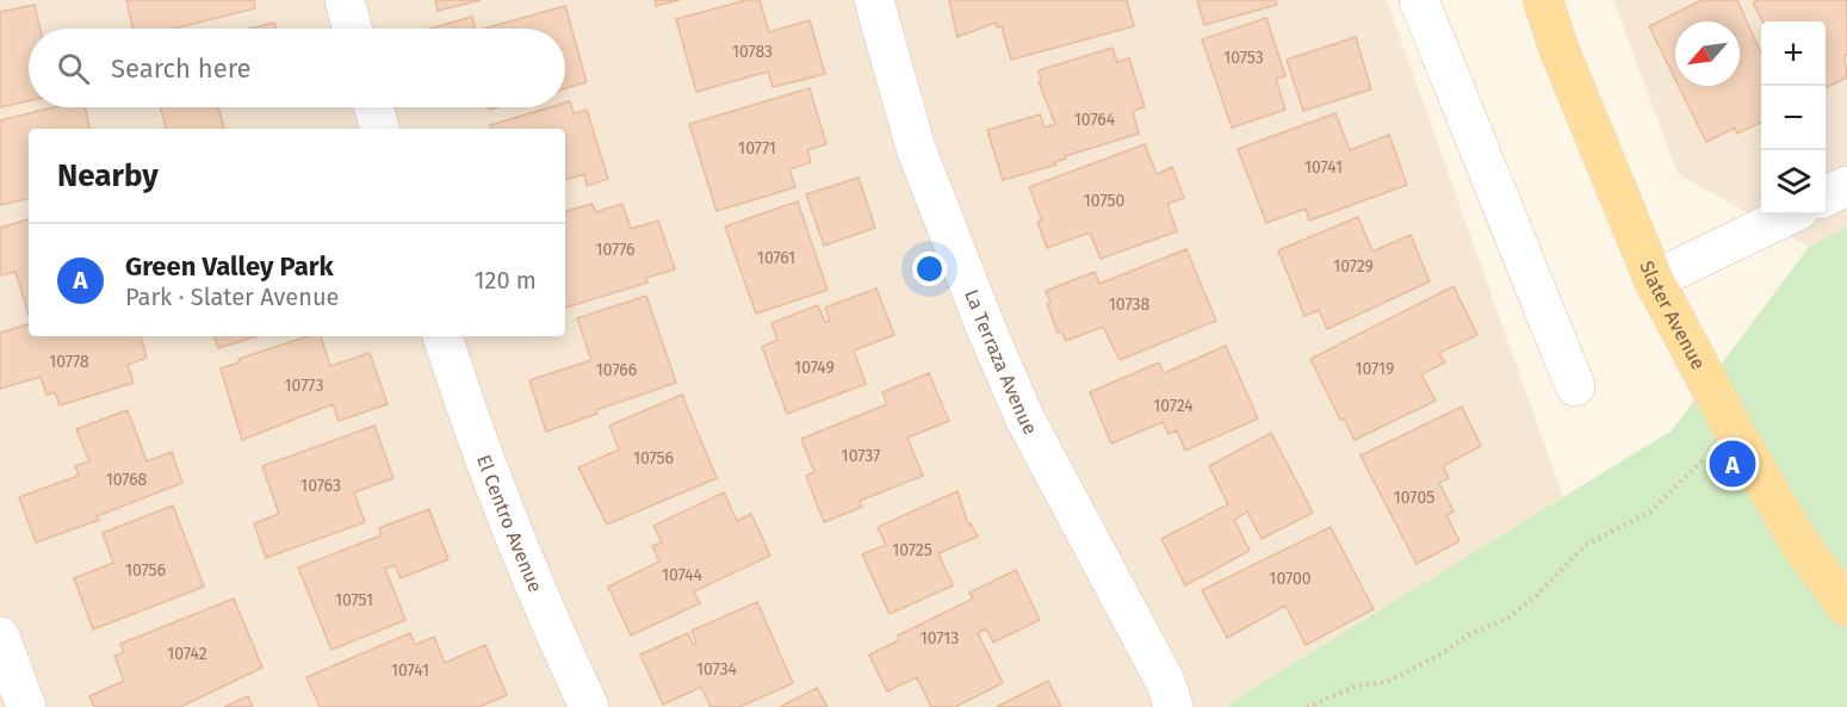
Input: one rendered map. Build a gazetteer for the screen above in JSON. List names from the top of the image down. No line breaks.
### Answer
{"streets":{"main road":["Slater Avenue"],"street":["La Terraza Avenue","El Centro Avenue"]},"house_numbers":["10783","10753","10764","10771","10741","10750","10776","10761","10729","10738","10778","10749","10719","10766","10773","10724","10737","10756","10768","10763","10705","10725","10756","10744","10700","10751","10713","10742","10734","10741"],"north":"bottom left","page":{"map_buttons":["+","−"],"search":"Search here","heading":"Nearby","list":[{"mark":"A","name":"Green Valley Park","note":"Park · Slater Avenue","value":"120 m"}],"pins":"A"}}
